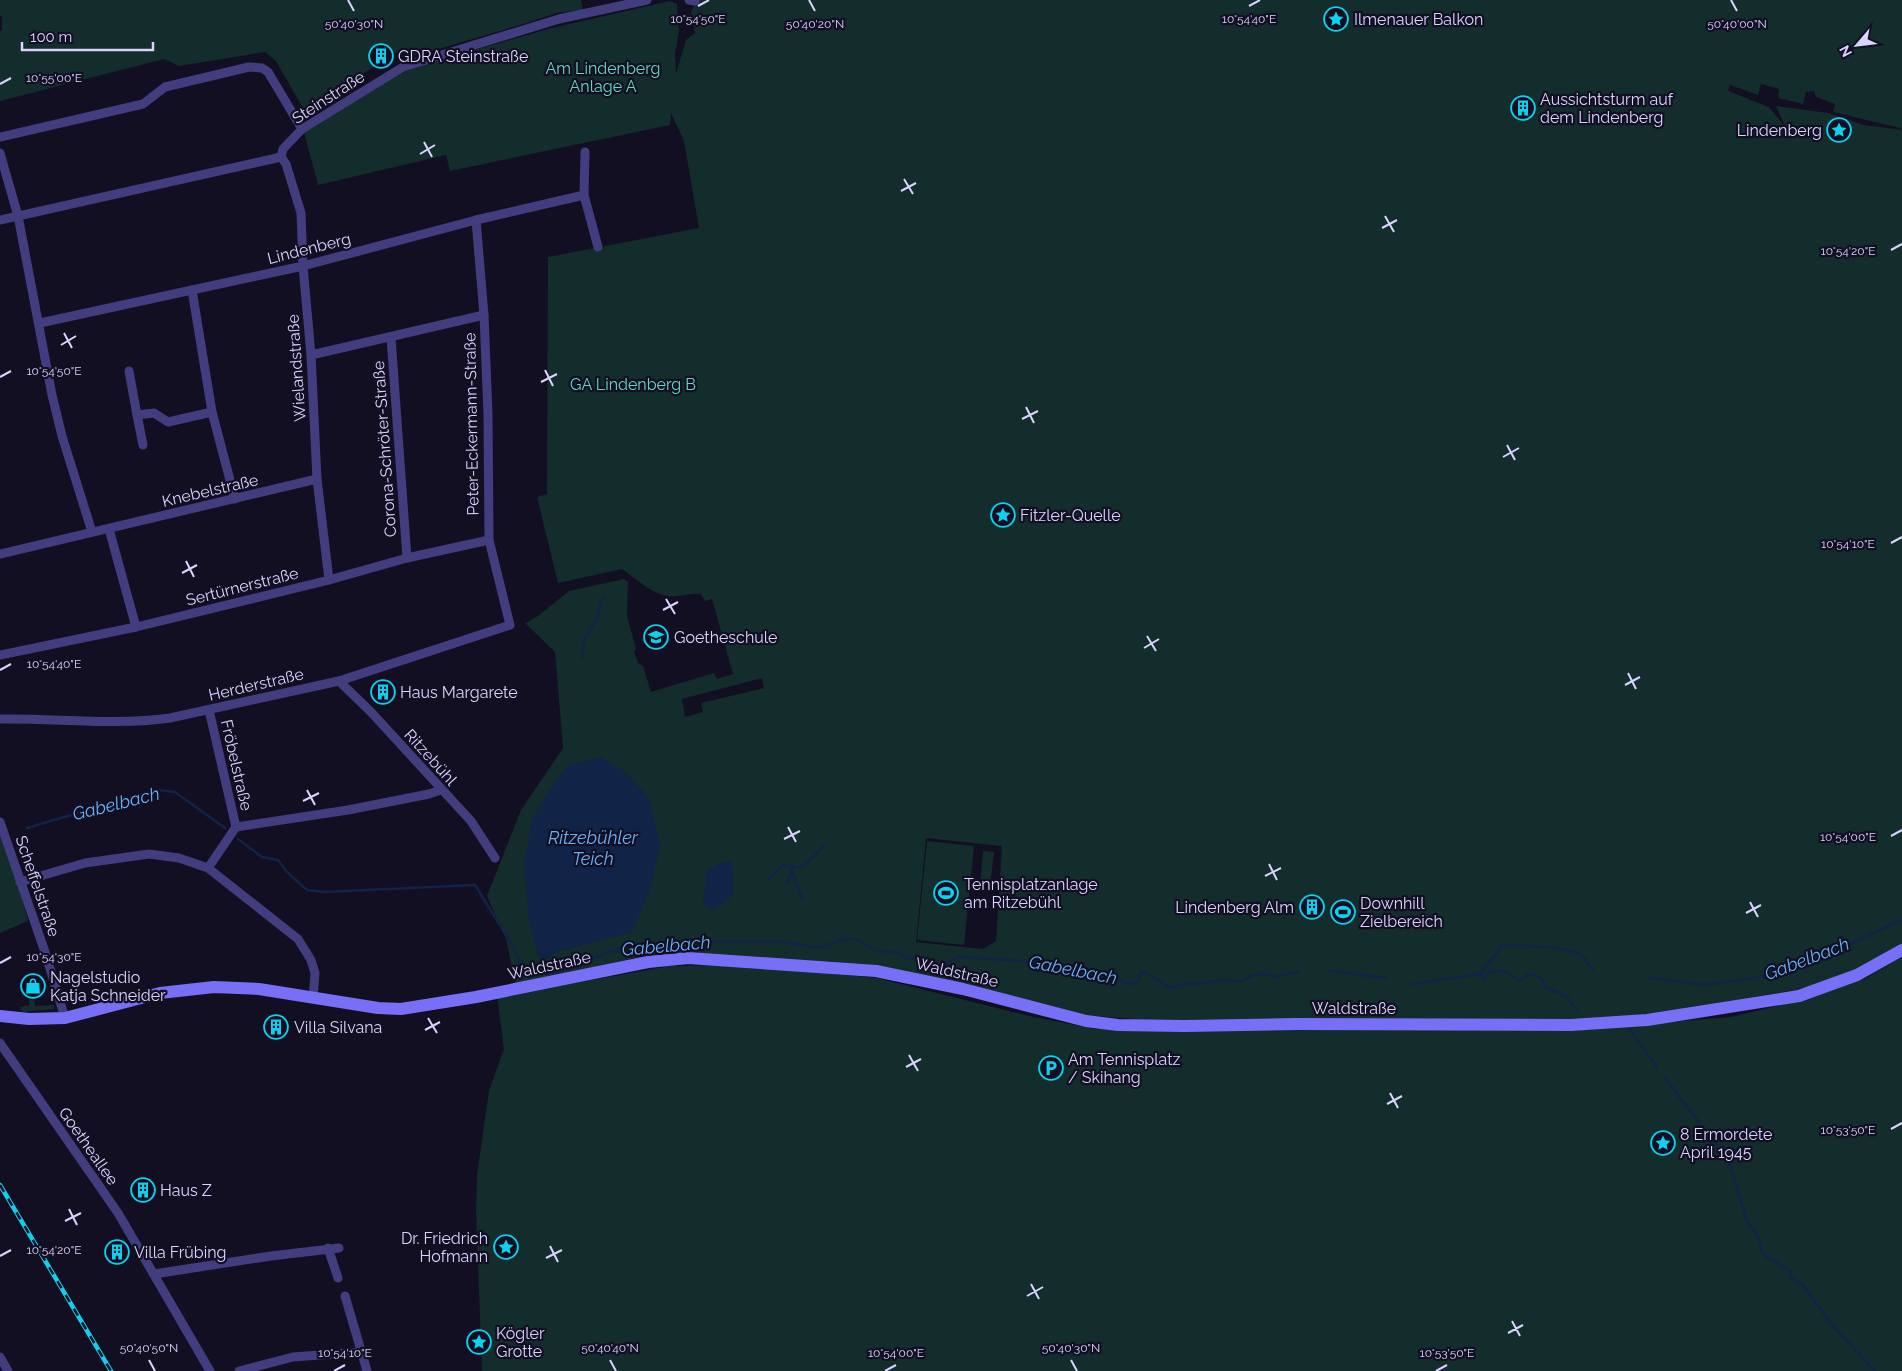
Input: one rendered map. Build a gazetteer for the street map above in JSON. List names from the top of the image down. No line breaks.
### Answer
{"streets":{"street":["Steinstraße","Lindenberg","Wielandstraße","Peter-Eckermann-Straße","Corona-Schröter-Straße","Knebelstraße","Sertürnerstraße","Herderstraße","Ritzebühl","Fröbelstraße","Scheffelstraße","Waldstraße","Goetheallee"]},"crossings":[["Steinstraße","Wielandstraße"],["Lindenberg","Wielandstraße"],["Lindenberg","Peter-Eckermann-Straße"],["Wielandstraße","Corona-Schröter-Straße"],["Wielandstraße","Knebelstraße"],["Wielandstraße","Sertürnerstraße"],["Peter-Eckermann-Straße","Corona-Schröter-Straße"],["Peter-Eckermann-Straße","Sertürnerstraße"],["Peter-Eckermann-Straße","Herderstraße"],["Corona-Schröter-Straße","Sertürnerstraße"],["Herderstraße","Ritzebühl"],["Herderstraße","Fröbelstraße"],["Ritzebühl","Fröbelstraße"],["Scheffelstraße","Waldstraße"]],"water":["Gabelbach","Ritzebühler Teich"],"parks":["Am Lindenberg Anlage A","GA Lindenberg B"],"places":{"place":["Ilmenauer Balkon","Lindenberg","Fitzler-Quelle","8 Ermordete April 1945","Dr. Friedrich Hofmann","Kögler Grotte"],"building":["GDRA Steinstraße","Aussichtsturm auf dem Lindenberg","Haus Margarete","Lindenberg Alm","Villa Silvana","Haus Z","Villa Frübing"],"school or university":["Goetheschule"],"sports":["Tennisplatzanlage am Ritzebühl","Downhill Zielbereich"],"shop":["Nagelstudio Katja Schneider"],"parking":["Am Tennisplatz / Skihang"]},"scale_bar":"100 m","north":"bottom left","coordinates":["10°54'50\"E","10°54'40\"E","50°40'30\"N","50°40'20\"N","50°40'00\"N","10°55'00\"E","10°54'20\"E","10°54'10\"E","10°54'00\"E","10°54'30\"E","10°53'50\"E","50°40'50\"N","50°40'40\"N"]}
